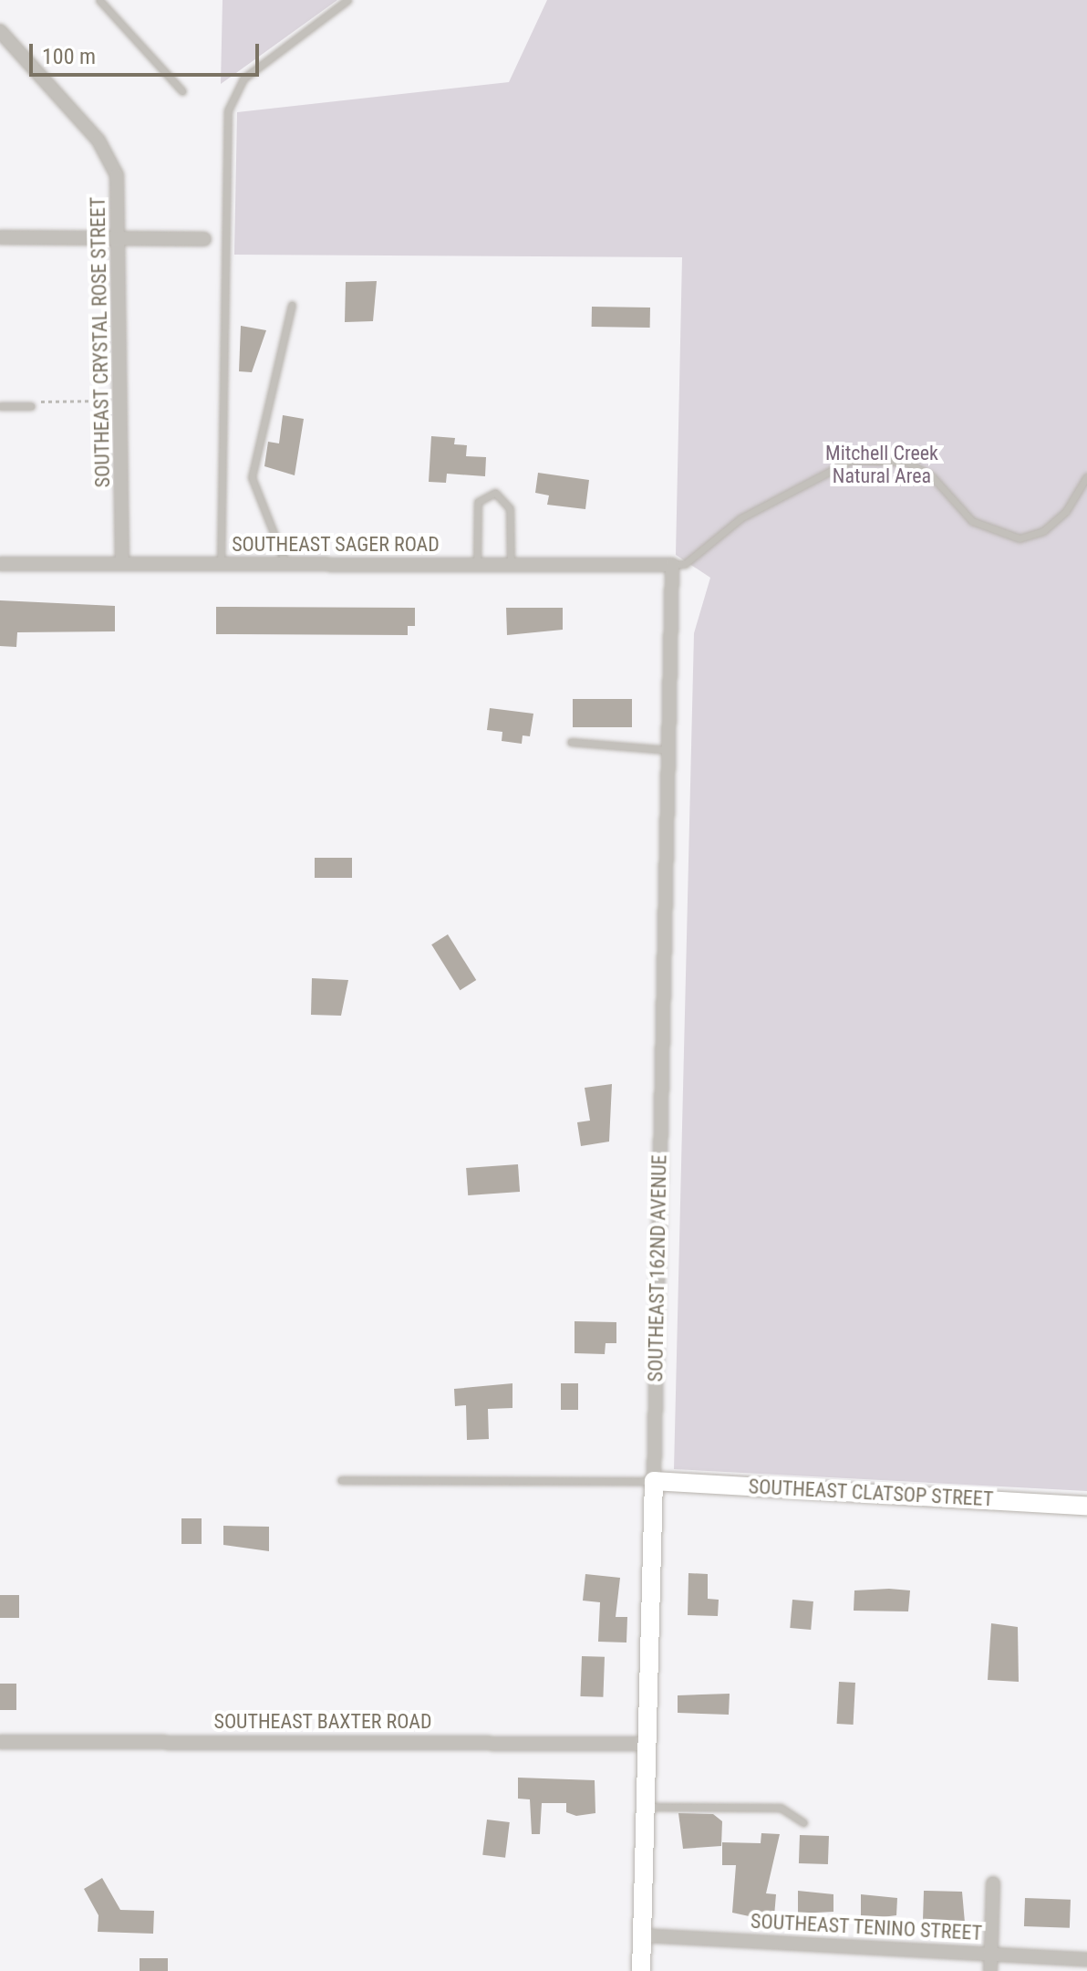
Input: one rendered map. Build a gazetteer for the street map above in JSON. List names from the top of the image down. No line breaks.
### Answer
{"streets":{"street":["SOUTHEAST CRYSTAL ROSE STREET","SOUTHEAST SAGER ROAD","SOUTHEAST 162ND AVENUE","SOUTHEAST CLATSOP STREET","SOUTHEAST BAXTER ROAD","SOUTHEAST TENINO STREET"]},"crossings":[["SOUTHEAST CRYSTAL ROSE STREET","SOUTHEAST SAGER ROAD"],["SOUTHEAST SAGER ROAD","SOUTHEAST 162ND AVENUE"],["SOUTHEAST 162ND AVENUE","SOUTHEAST CLATSOP STREET"],["SOUTHEAST 162ND AVENUE","SOUTHEAST BAXTER ROAD"],["SOUTHEAST 162ND AVENUE","SOUTHEAST TENINO STREET"]],"parks":["Mitchell Creek Natural Area"],"scale_bar":"100 m"}
